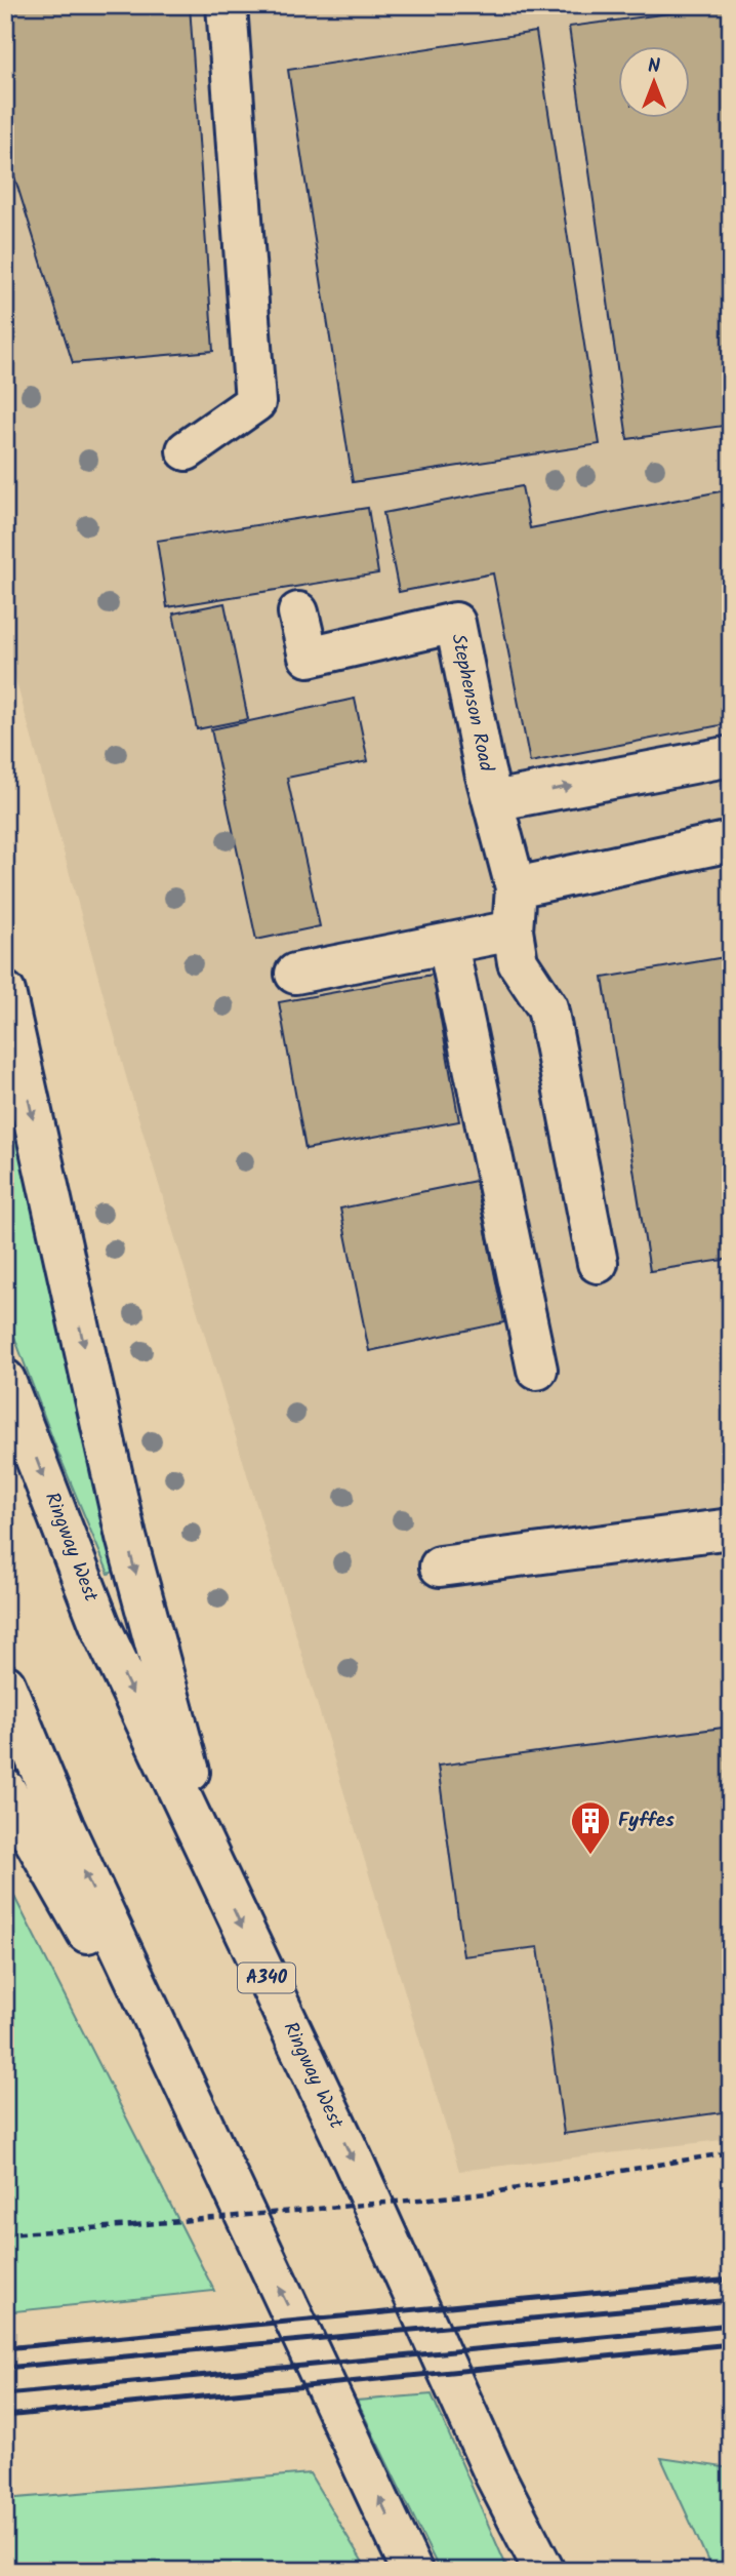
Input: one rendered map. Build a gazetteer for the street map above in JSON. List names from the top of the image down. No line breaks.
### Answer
{"streets":{"main road":["Stephenson Road","Ringway West","A340"]},"places":{"building":["Fyffes"]},"north":"top"}
